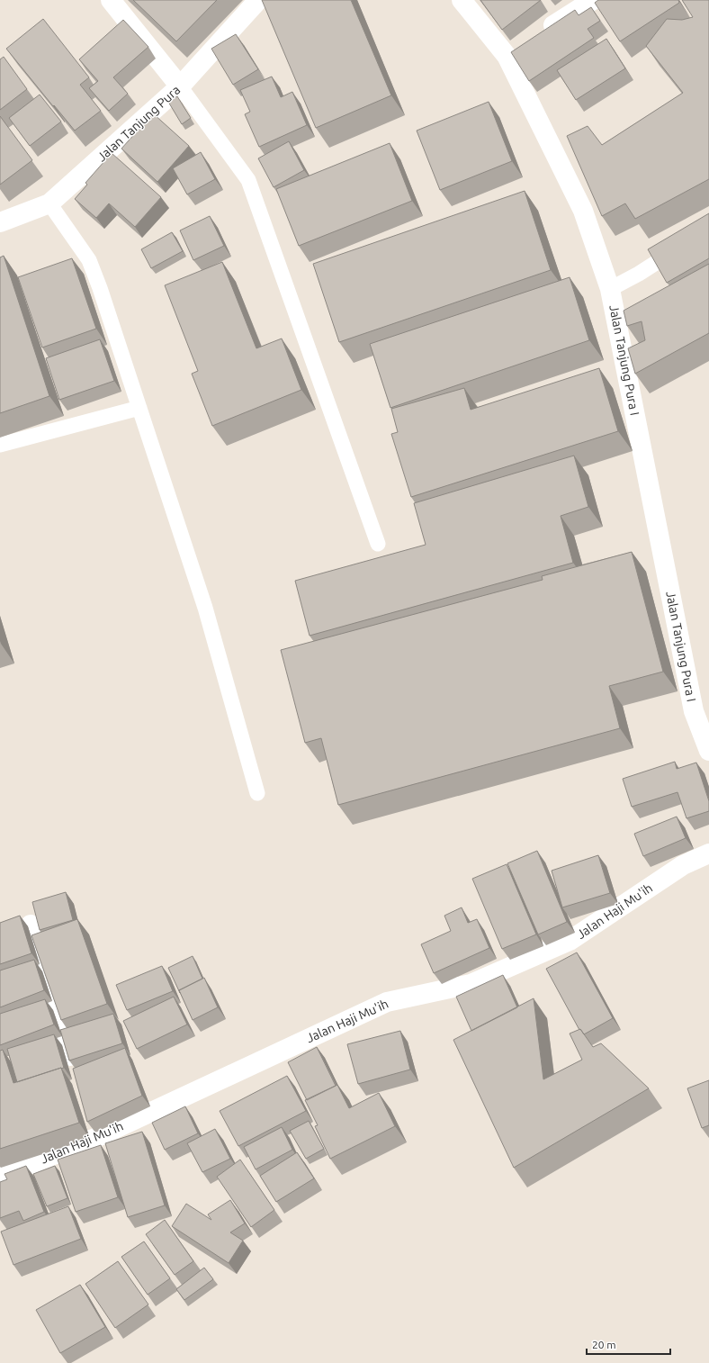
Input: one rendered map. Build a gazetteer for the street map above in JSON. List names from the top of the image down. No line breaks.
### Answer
{"streets":{"street":["Jalan Tanjung Pura","Jalan Tanjung Pura I","Jalan Haji Mu'ih"]},"scale_bar":"20 m"}
